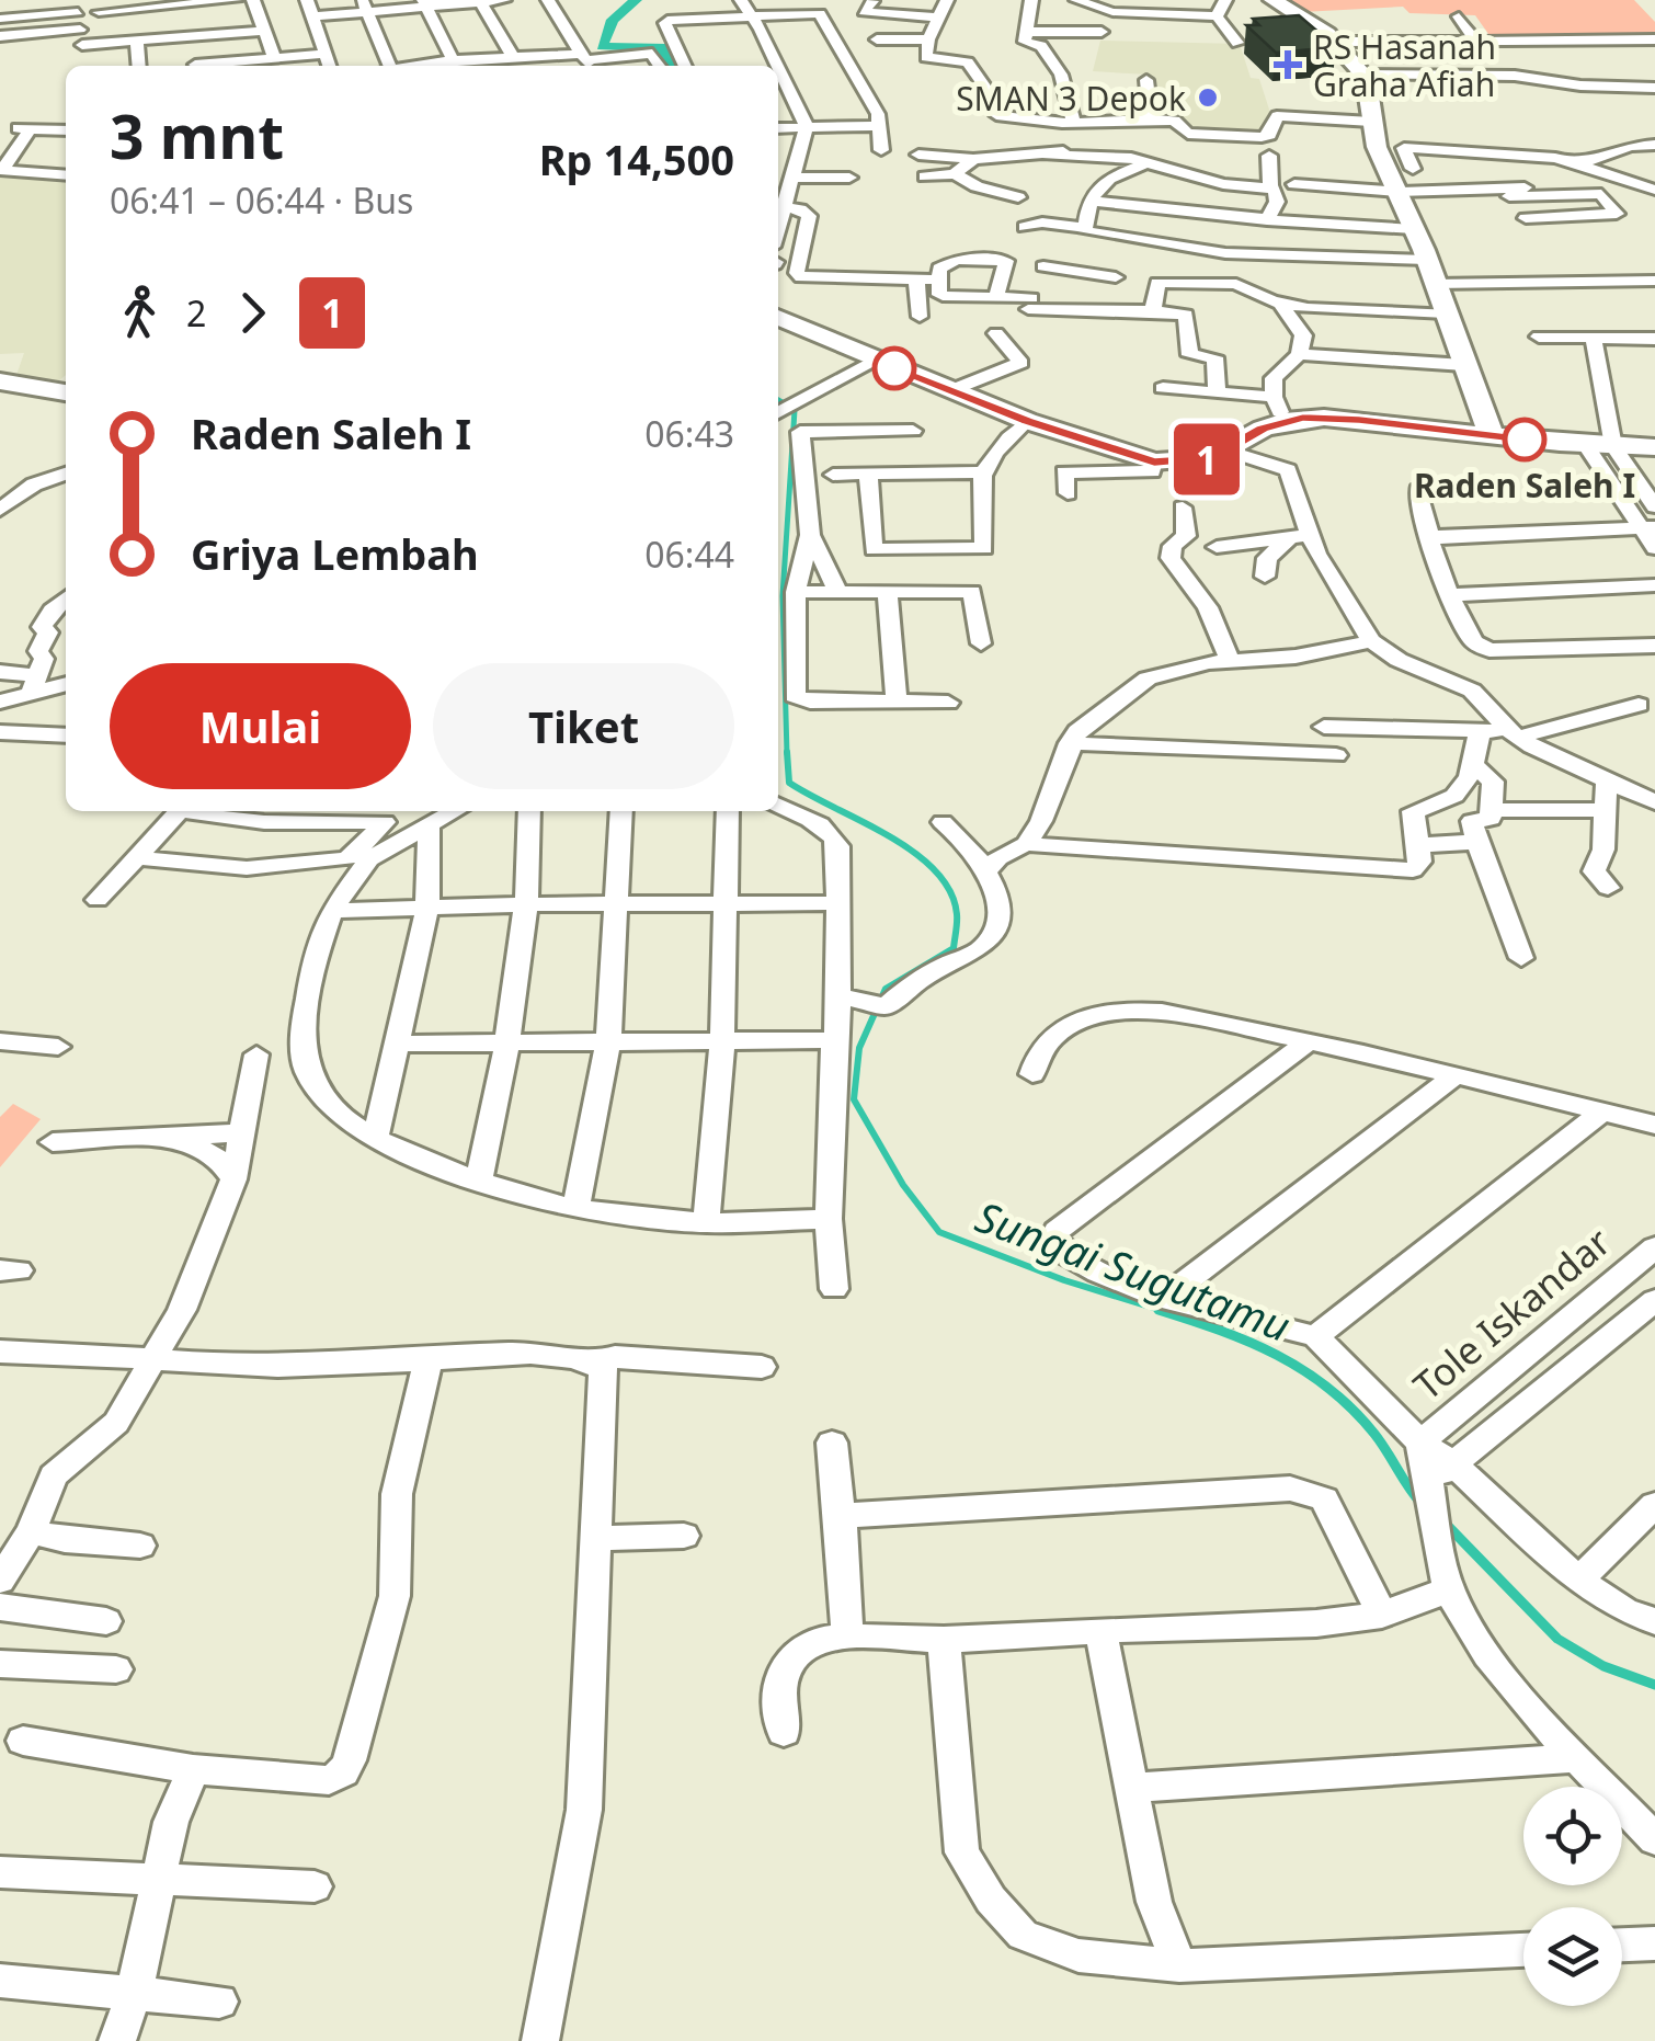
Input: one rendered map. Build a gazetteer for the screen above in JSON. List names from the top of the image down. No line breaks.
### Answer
{"streets":{"street":["Tole Iskandar"]},"water":["Sungai Sugutamu"],"places":{"health":["RS Hasanah Graha Afiah"],"other":["SMAN 3 Depok","Raden Saleh I"]},"lines":["bus line 1"],"page":{"on_map":"1","heading":["3 mnt","06:41 – 06:44 · Bus","Rp 14,500"],"legs":["2","1"],"list":[{"name":"Raden Saleh I","value":"06:43"},{"name":"Griya Lembah","value":"06:44"}],"buttons":["Mulai","Tiket"]}}
